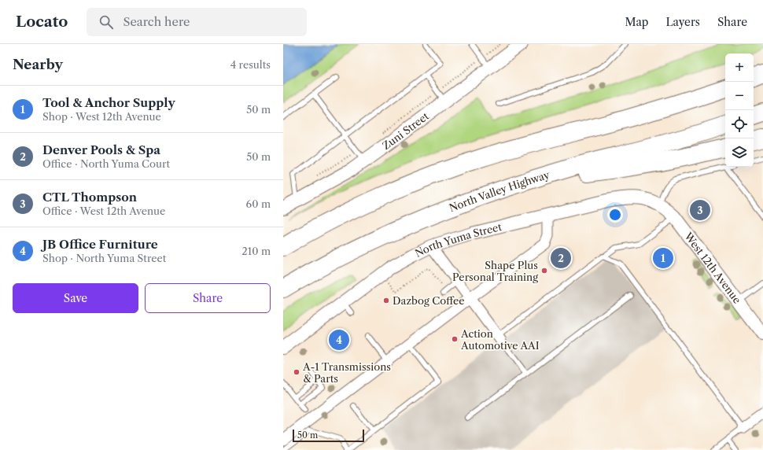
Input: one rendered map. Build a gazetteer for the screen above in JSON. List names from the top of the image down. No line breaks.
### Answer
{"streets":{"highway":["North Valley Highway"],"street":["Zuni Street","North Yuma Street","West 12th Avenue"]},"crossings":[["North Yuma Street","West 12th Avenue"]],"places":["Shape Plus Personal Training","Dazbog Coffee","Action Automotive AAI","A-1 Transmissions & Parts"],"scale_bar":"50 m","page":{"header":"Locato","search":"Search here","nav":["Map","Layers","Share"],"heading":["Nearby","4 results"],"map_buttons":["+","−"],"list":[{"mark":"1","name":"Tool & Anchor Supply","note":"Shop · West 12th Avenue","value":"50 m"},{"mark":"2","name":"Denver Pools & Spa","note":"Office · North Yuma Court","value":"50 m"},{"mark":"3","name":"CTL Thompson","note":"Office · West 12th Avenue","value":"60 m"},{"mark":"4","name":"JB Office Furniture","note":"Shop · North Yuma Street","value":"210 m"}],"pins":["3","1","2","4"],"buttons":["Save","Share"],"scale":"50 m"}}
